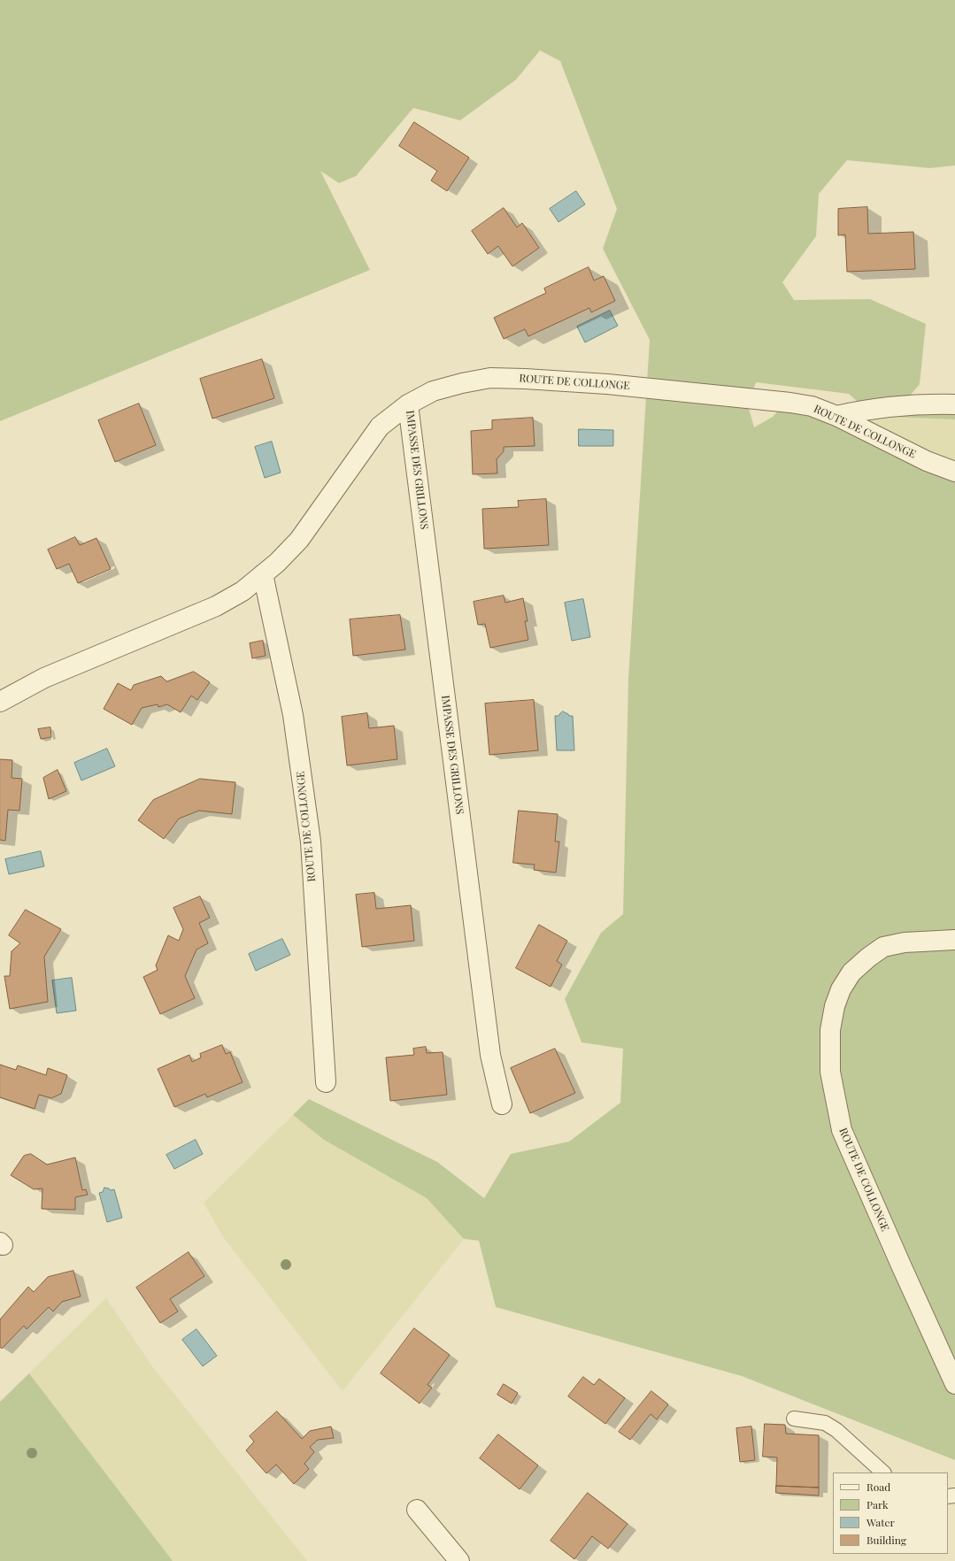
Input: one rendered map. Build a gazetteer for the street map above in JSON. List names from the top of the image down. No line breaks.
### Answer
{"streets":{"street":["ROUTE DE COLLONGE","IMPASSE DES GRILLONS"]},"crossings":[["ROUTE DE COLLONGE","IMPASSE DES GRILLONS"]],"legend":["Road","Park","Water","Building"]}
